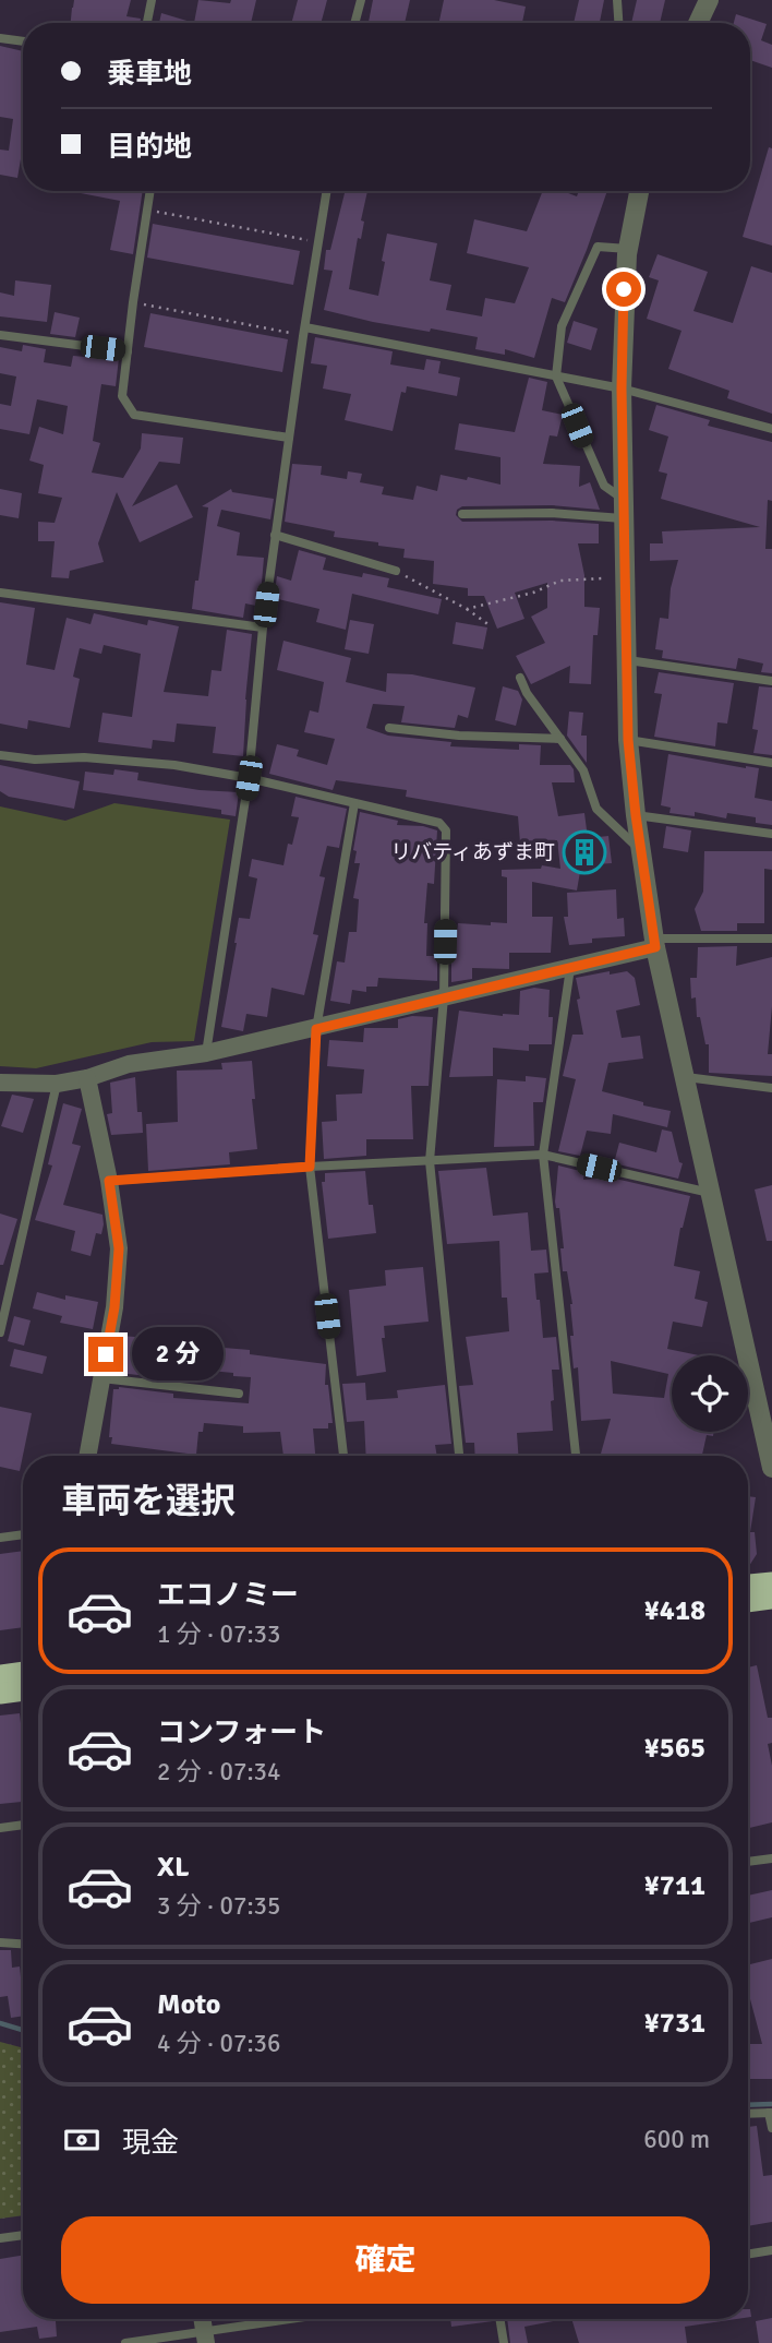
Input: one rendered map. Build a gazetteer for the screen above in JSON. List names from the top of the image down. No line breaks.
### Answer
{"places":{"building":["リバティあずま町"]},"page":{"banner":["乗車地","目的地"],"bubble":"2 分","heading":"車両を選択","list":[{"name":"エコノミー","note":"1 分 · 07:33","value":"¥418"},{"name":"コンフォート","note":"2 分 · 07:34","value":"¥565"},{"name":"XL","note":"3 分 · 07:35","value":"¥711"},{"name":"Moto","note":"4 分 · 07:36","value":"¥731"}],"pay":["現金","600 m"],"buttons":"確定"}}
